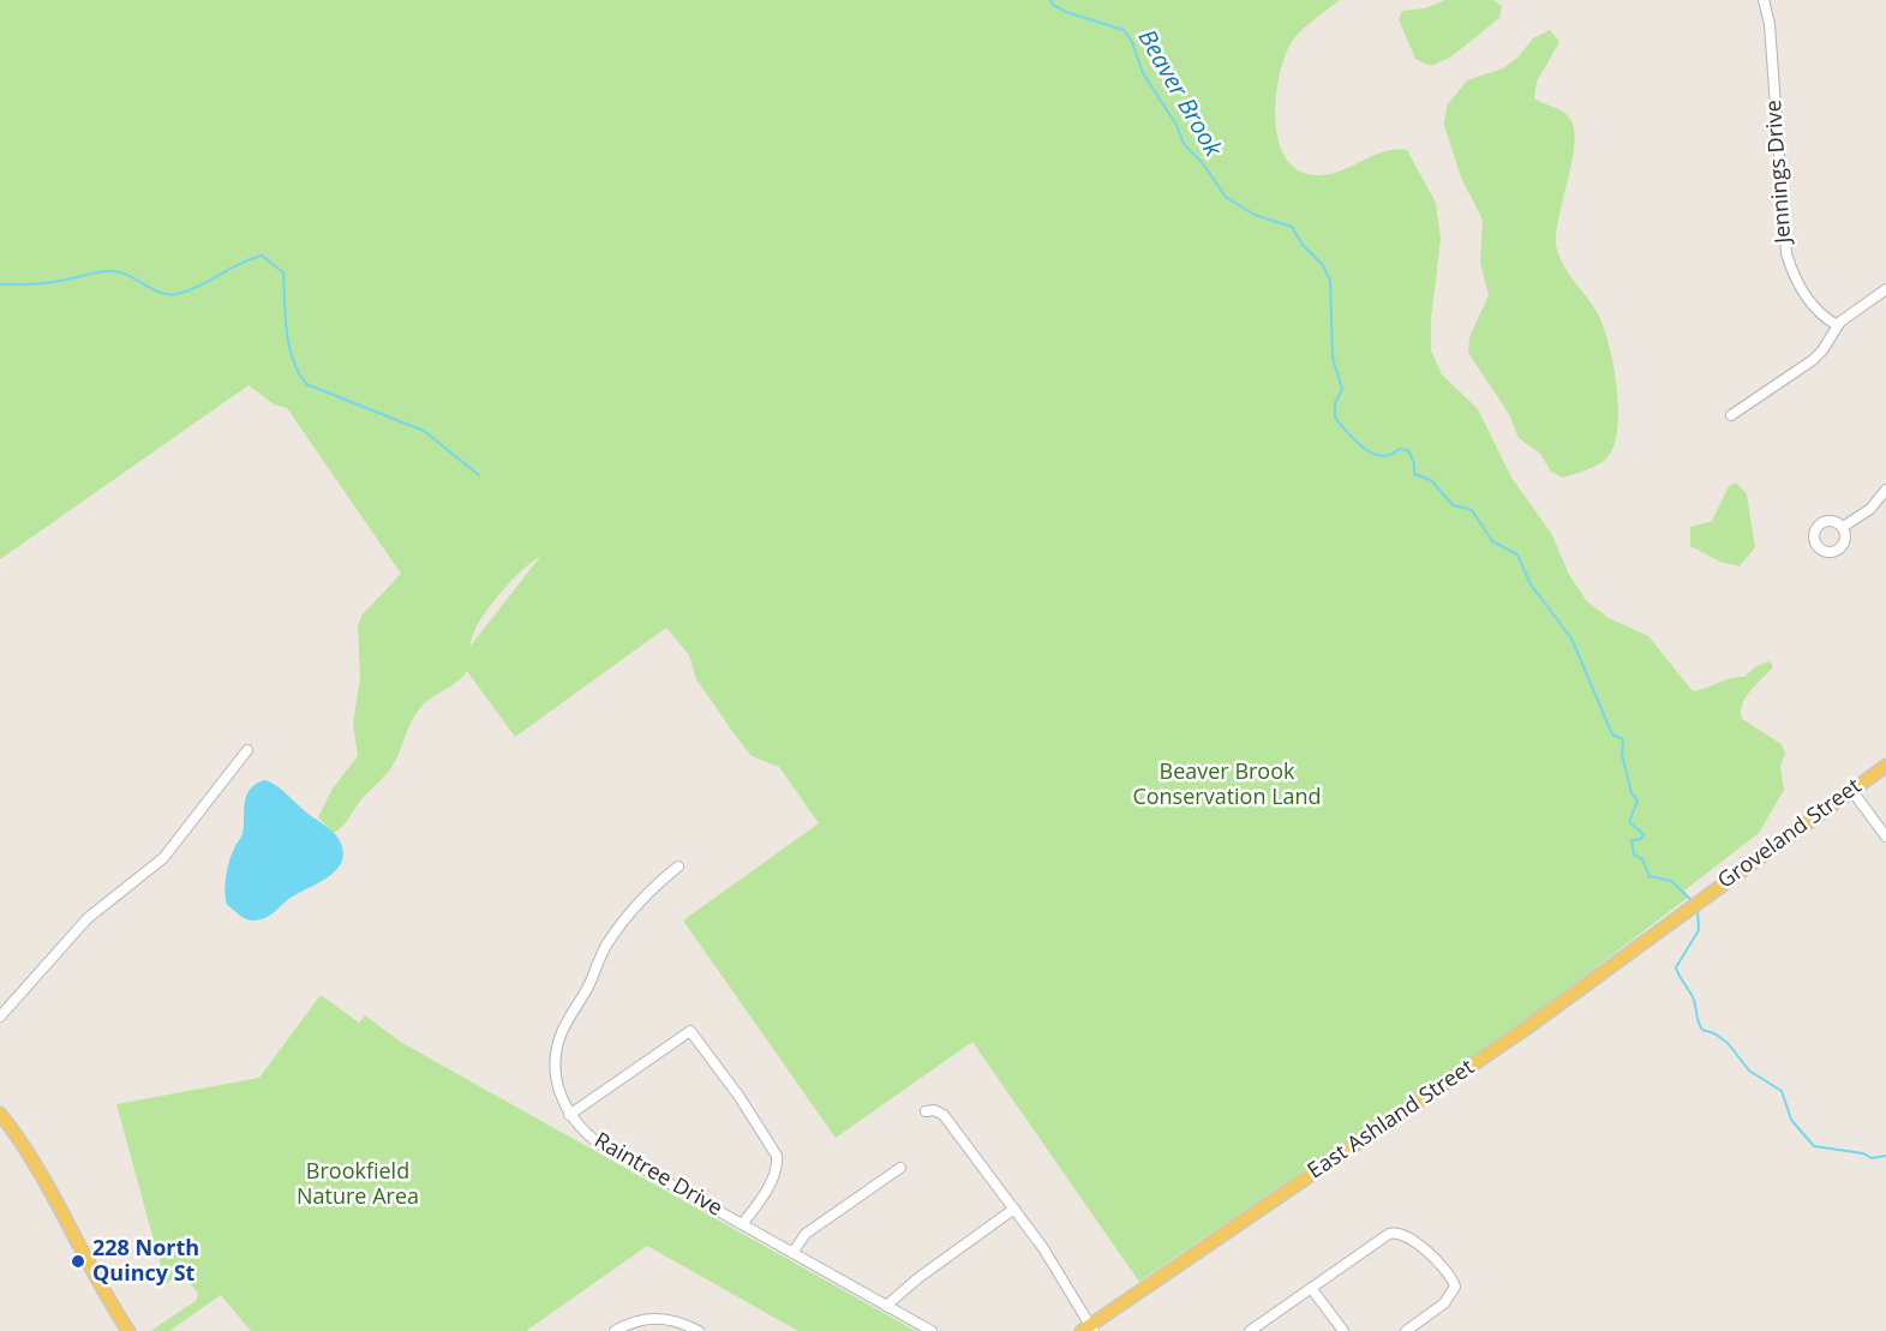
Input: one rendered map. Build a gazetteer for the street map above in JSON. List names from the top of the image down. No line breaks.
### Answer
{"streets":{"main road":["Groveland Street","East Ashland Street"],"street":["Jennings Drive","Raintree Drive"]},"crossings":[["Groveland Street","East Ashland Street"]],"water":["Beaver Brook"],"parks":["Beaver Brook Conservation Land","Brookfield Nature Area"],"places":["228 North Quincy St"]}
